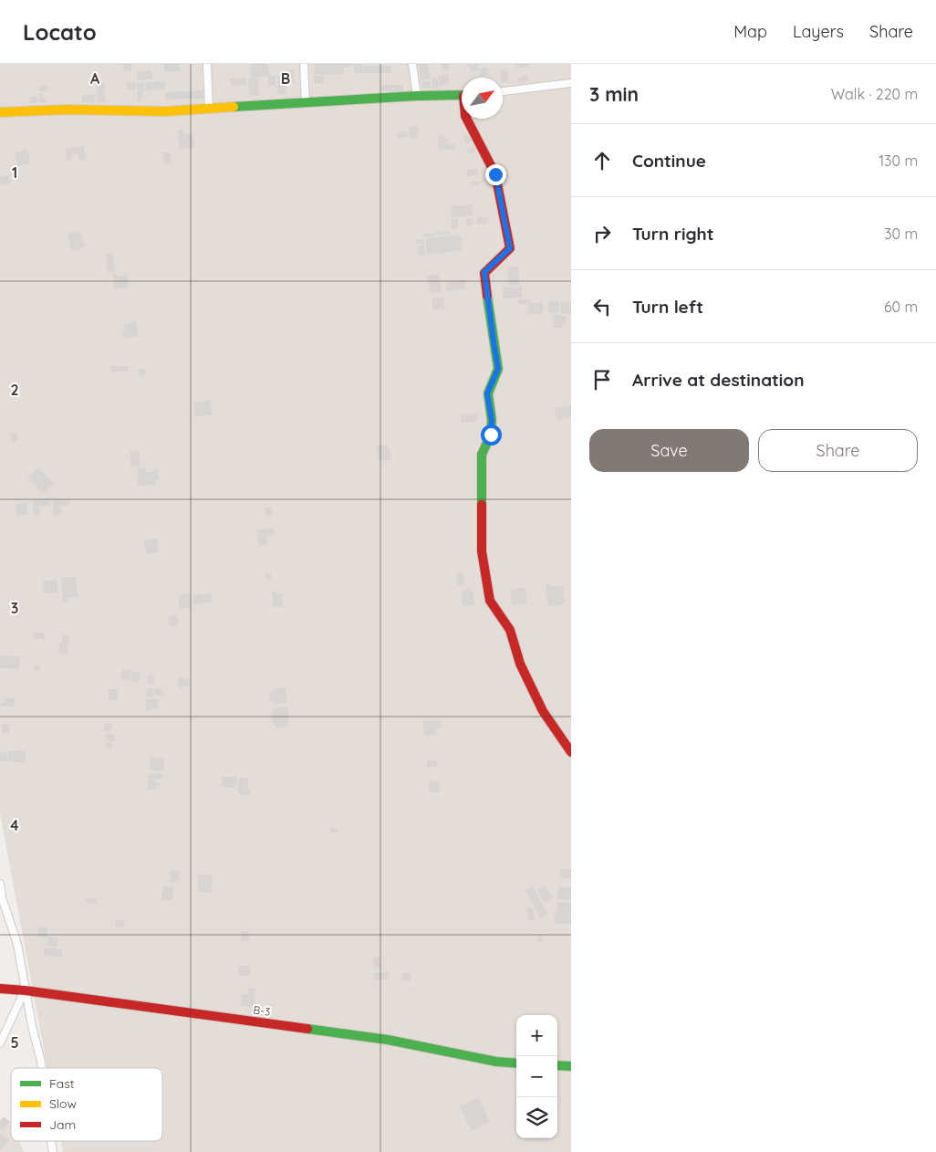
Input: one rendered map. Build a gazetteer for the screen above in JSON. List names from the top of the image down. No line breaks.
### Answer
{"streets":{"street":["B-3"]},"legend":["Fast","Slow","Jam"],"north":"top right","page":{"header":"Locato","nav":["Map","Layers","Share"],"heading":["3 min","Walk · 220 m"],"list":[["Continue","130 m"],["Turn right","30 m"],["Turn left","60 m"],"Arrive at destination"],"buttons":["Save","Share"],"map_buttons":["+","−"]},"grid":{"columns":["A","B"],"rows":["1","2","3","4","5"]}}
